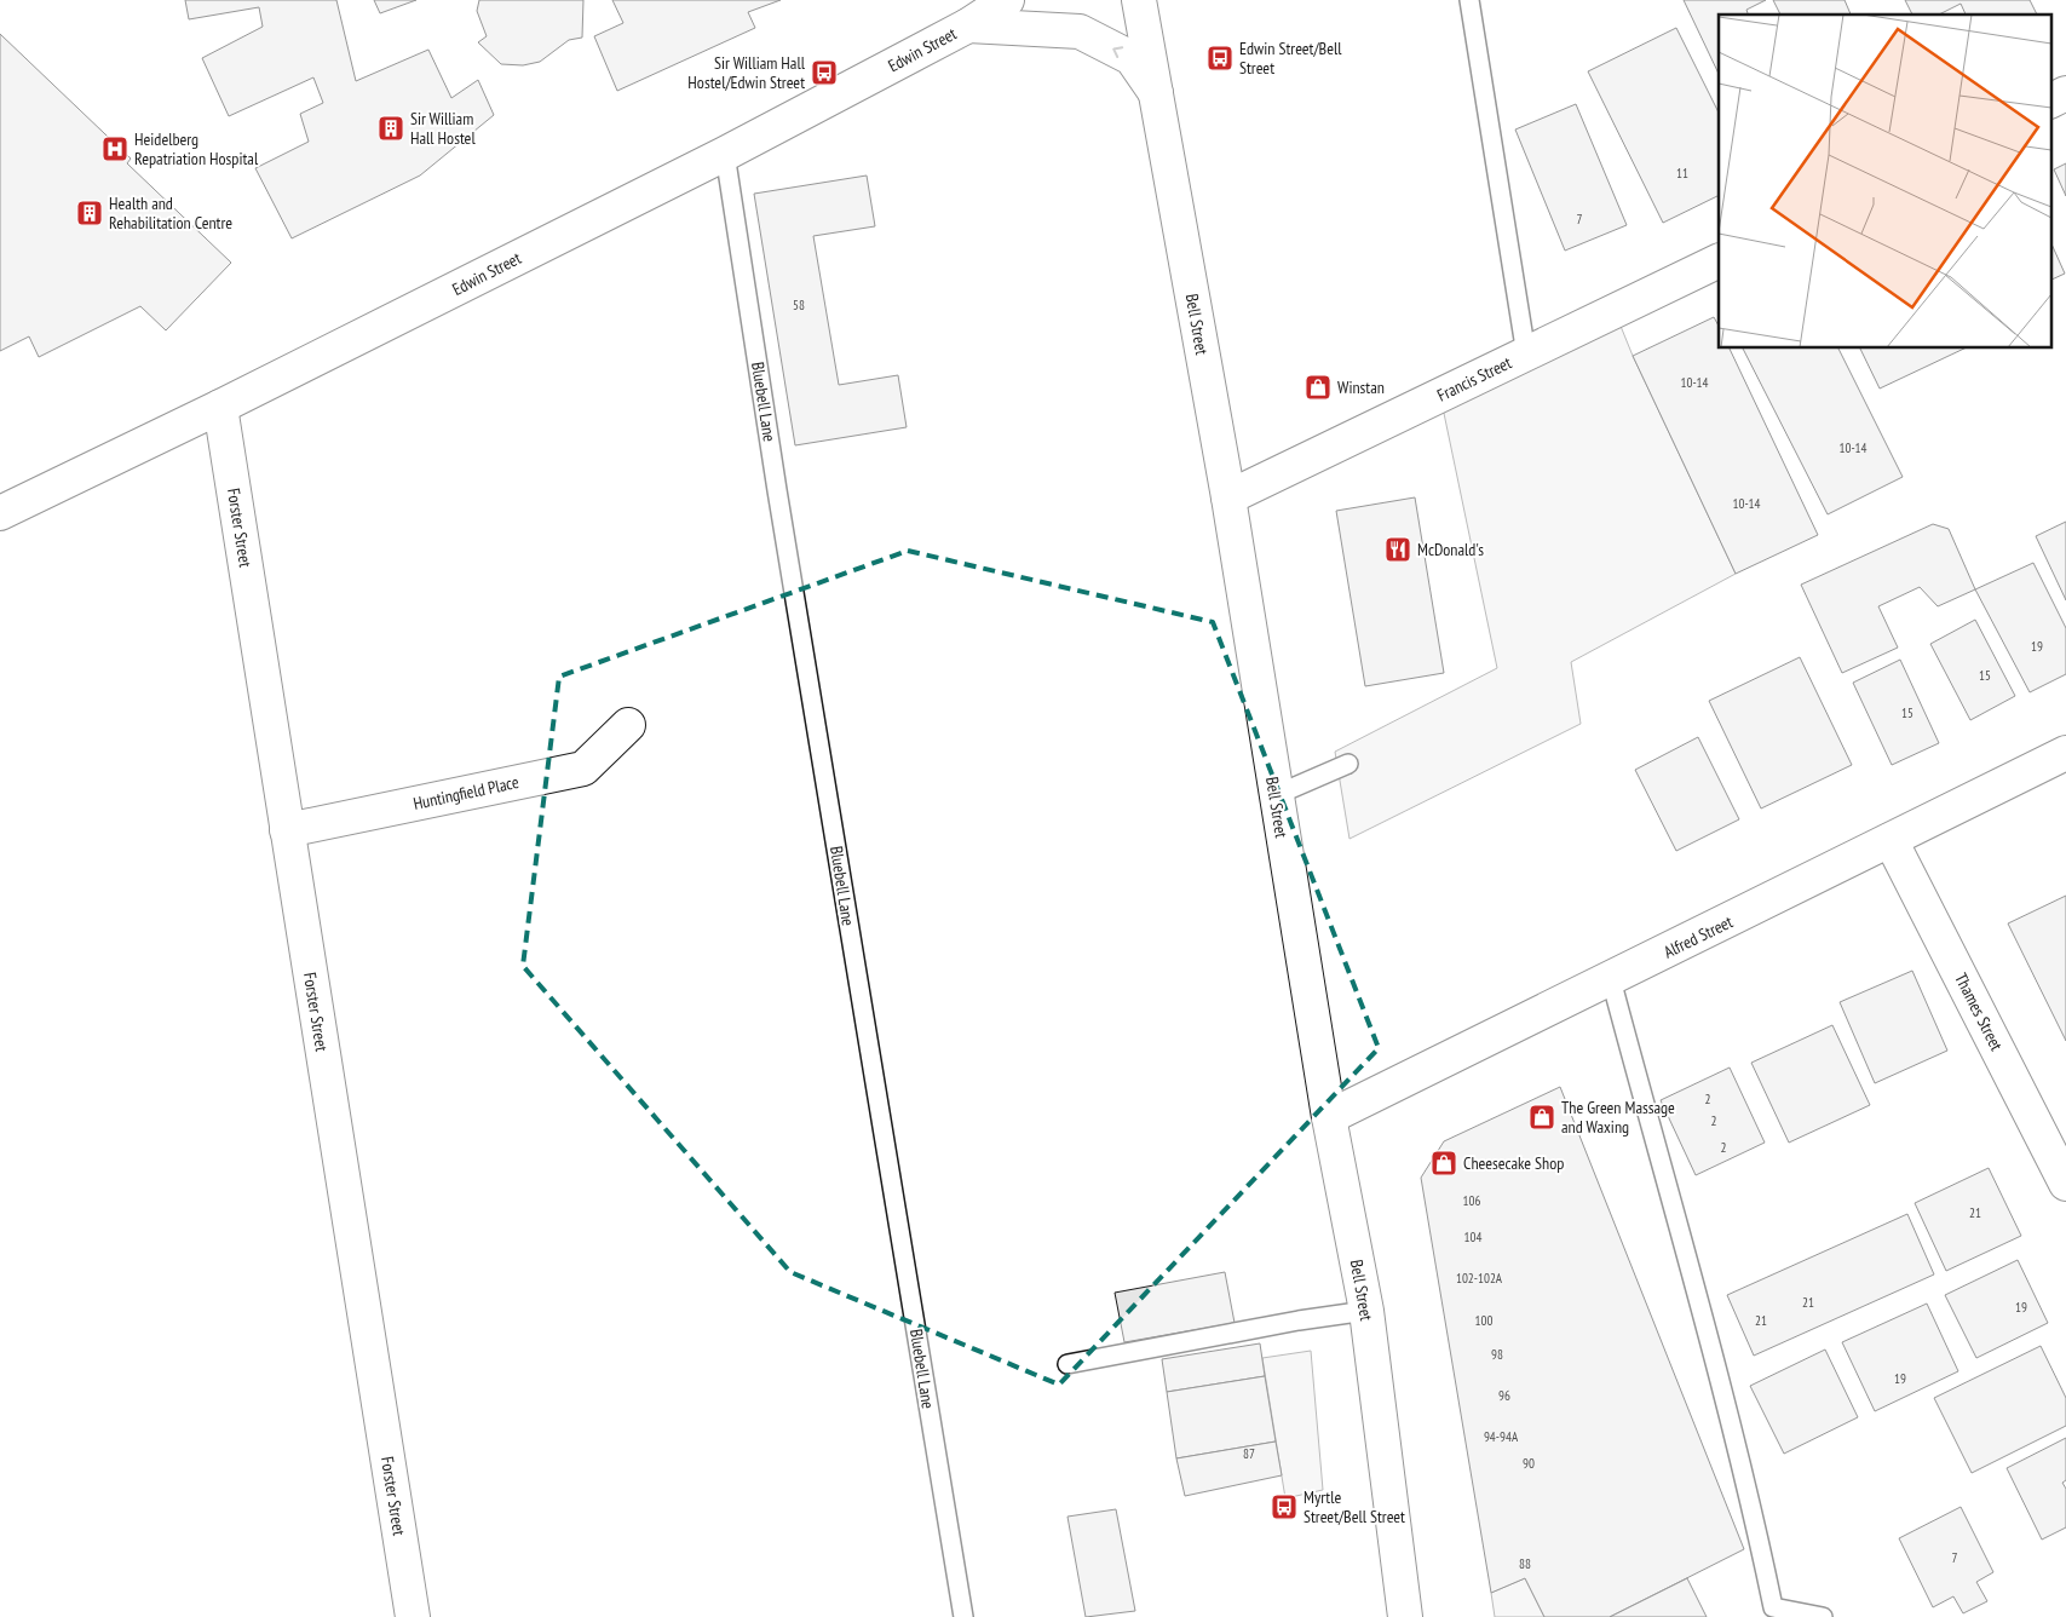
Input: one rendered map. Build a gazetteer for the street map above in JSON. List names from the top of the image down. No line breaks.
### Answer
{"streets":{"main road":["Edwin Street","Bell Street","Francis Street","Forster Street","Huntingfield Place","Alfred Street","Thames Street"],"lane":["Bluebell Lane"]},"crossings":[["Edwin Street","Bell Street"],["Edwin Street","Bluebell Lane"],["Edwin Street","Forster Street"],["Bell Street","Francis Street"],["Bell Street","Alfred Street"],["Forster Street","Huntingfield Place"],["Alfred Street","Thames Street"]],"places":{"bus stop":["Edwin Street/Bell Street","Sir William Hall Hostel/Edwin Street","Myrtle Street/Bell Street"],"building":["Sir William Hall Hostel","Health and Rehabilitation Centre"],"hospital":["Heidelberg Repatriation Hospital"],"shop":["Winstan","The Green Massage and Waxing","Cheesecake Shop"],"restaurant":["McDonald's"]},"house_numbers":["11","7","58","10-14","10-14","10-14","19","15","15","2","2","2","106","21","104","102-102A","21","19","100","21","98","19","96","94-94A","87","90","7","88"]}
